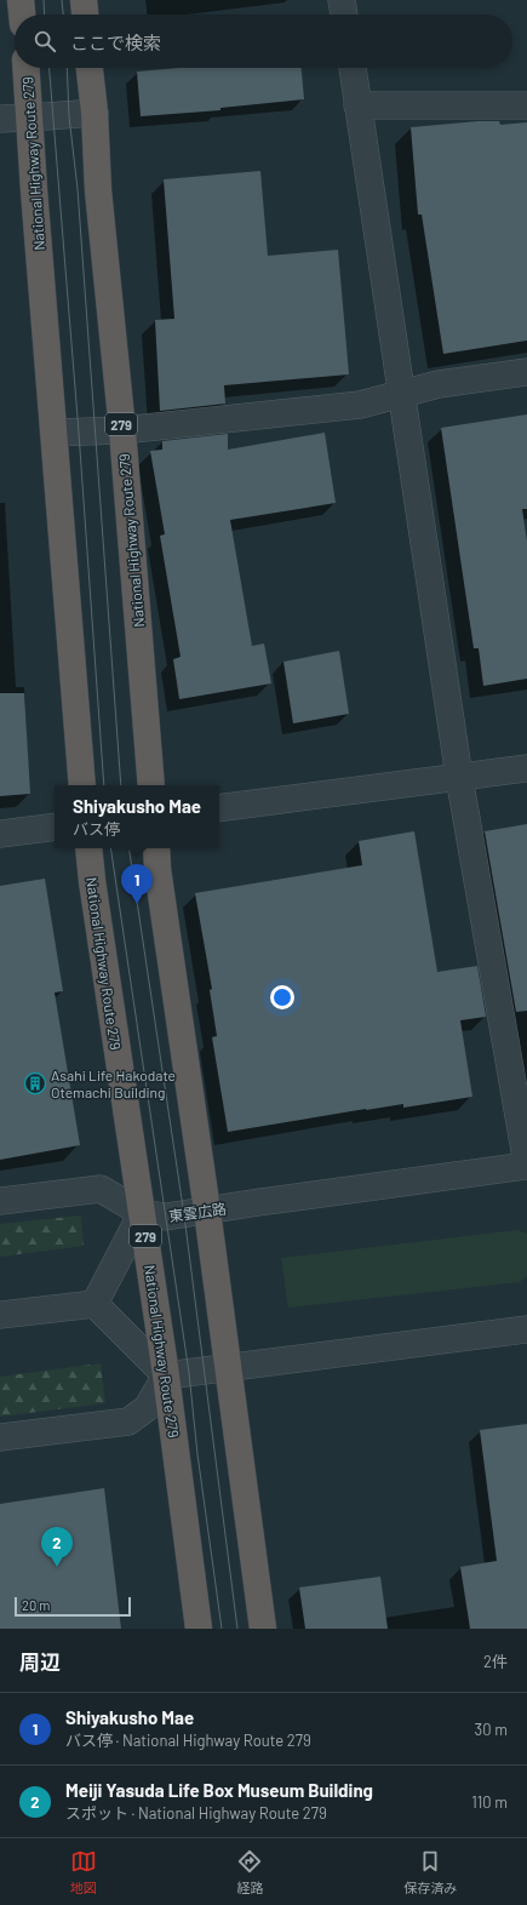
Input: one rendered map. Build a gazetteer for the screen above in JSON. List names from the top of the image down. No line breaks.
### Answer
{"streets":{"highway":["National Highway Route 279","279"],"street":["東雲広路"]},"crossings":[["National Highway Route 279","東雲広路"]],"places":{"building":["Asahi Life Hakodate Otemachi Building"]},"scale_bar":"20 m","page":{"search":"ここで検索","popup":["Shiyakusho Mae","バス停"],"pins":["1","2"],"scale":"20 m","heading":["周辺","2件"],"list":[{"mark":"1","name":"Shiyakusho Mae","note":"バス停 · National Highway Route 279","value":"30 m"},{"mark":"2","name":"Meiji Yasuda Life Box Museum Building","note":"スポット · National Highway Route 279","value":"110 m"}],"nav":["地図","経路","保存済み"]}}
